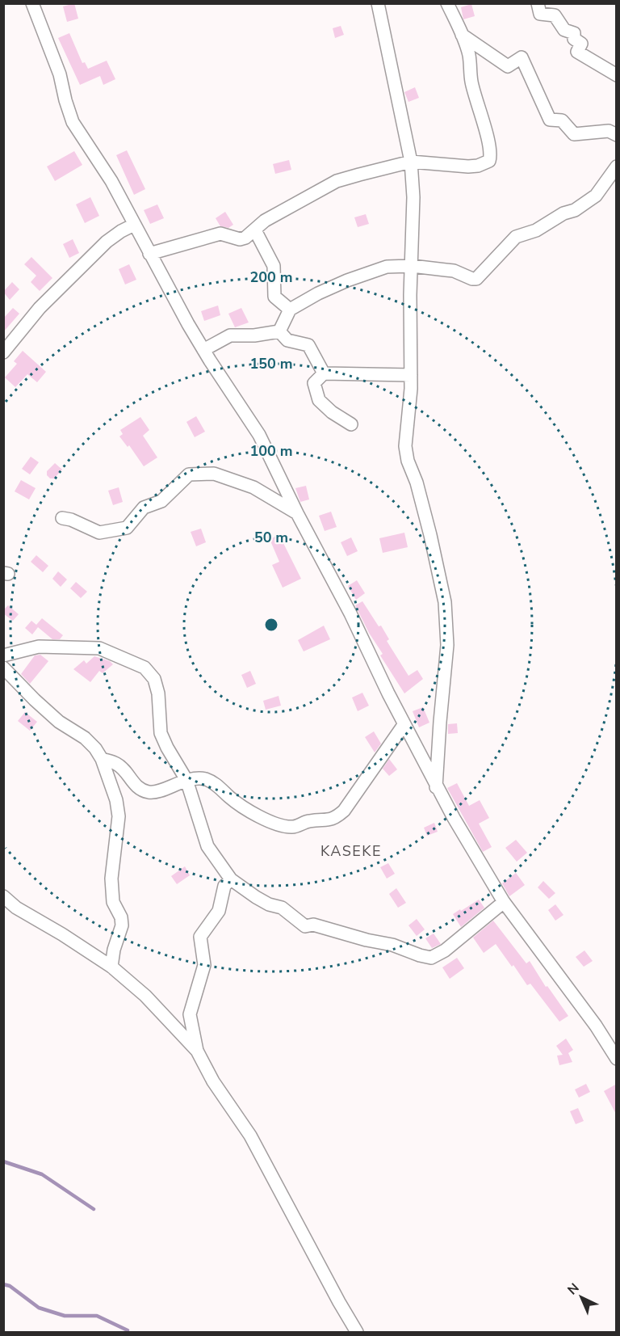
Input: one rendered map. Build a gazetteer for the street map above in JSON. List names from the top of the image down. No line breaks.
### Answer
{"districts":["KASEKE"],"north":"top left","rings":["200 m","150 m","100 m","50 m"]}
